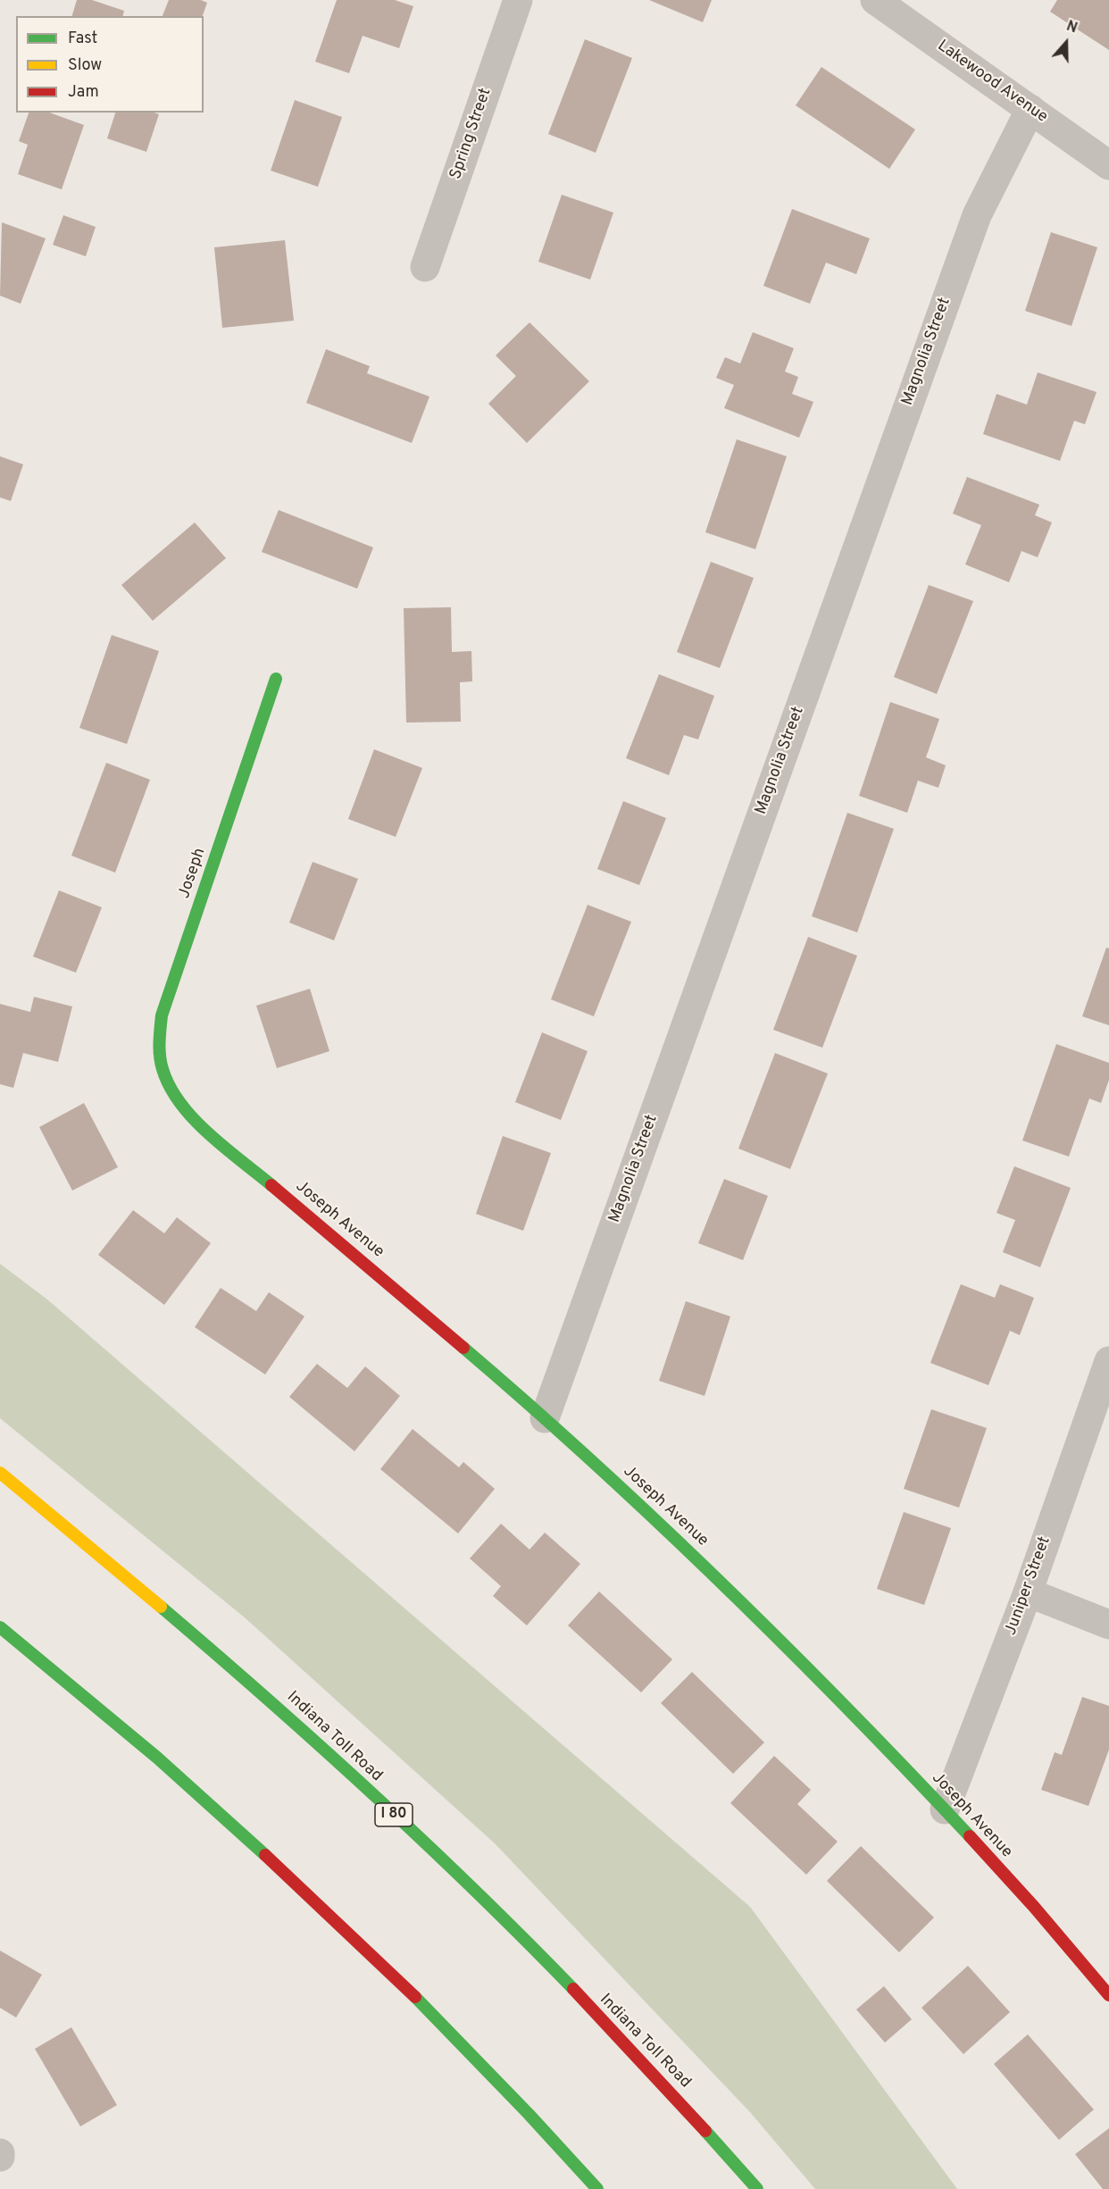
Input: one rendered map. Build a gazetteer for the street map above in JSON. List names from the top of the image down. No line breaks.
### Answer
{"streets":{"main road":["Joseph","Joseph Avenue","Indiana Toll Road","I 80"],"street":["Lakewood Avenue","Spring Street","Magnolia Street","Juniper Street"]},"crossings":[["Lakewood Avenue","Magnolia Street"],["Magnolia Street","Joseph Avenue"],["Joseph","Joseph Avenue"],["Joseph Avenue","Juniper Street"]],"legend":["Fast","Slow","Jam"],"north":"top"}
